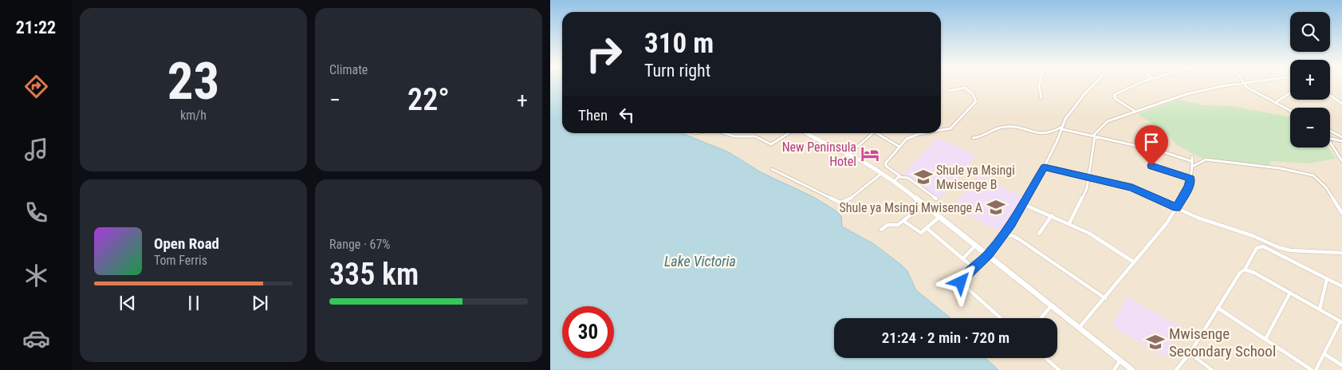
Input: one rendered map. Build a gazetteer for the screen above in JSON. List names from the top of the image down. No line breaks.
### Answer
{"water":["Lake Victoria"],"places":{"hotel":["New Peninsula Hotel"],"school or university":["Shule ya Msingi Mwisenge B","Shule ya Msingi Mwisenge A","Mwisenge Secondary School"]},"page":{"tabs":"21:22","tile":[["23","km/h"],"Climate",["Range · 67%","335 km"]],"map_buttons":["+","−"],"turn":["310 m","Turn right"],"heat":["−","22°","+"],"then":"Then","song":["Open Road","Tom Ferris"],"limit":"30","trip":"21:24 · 2 min · 720 m"}}
